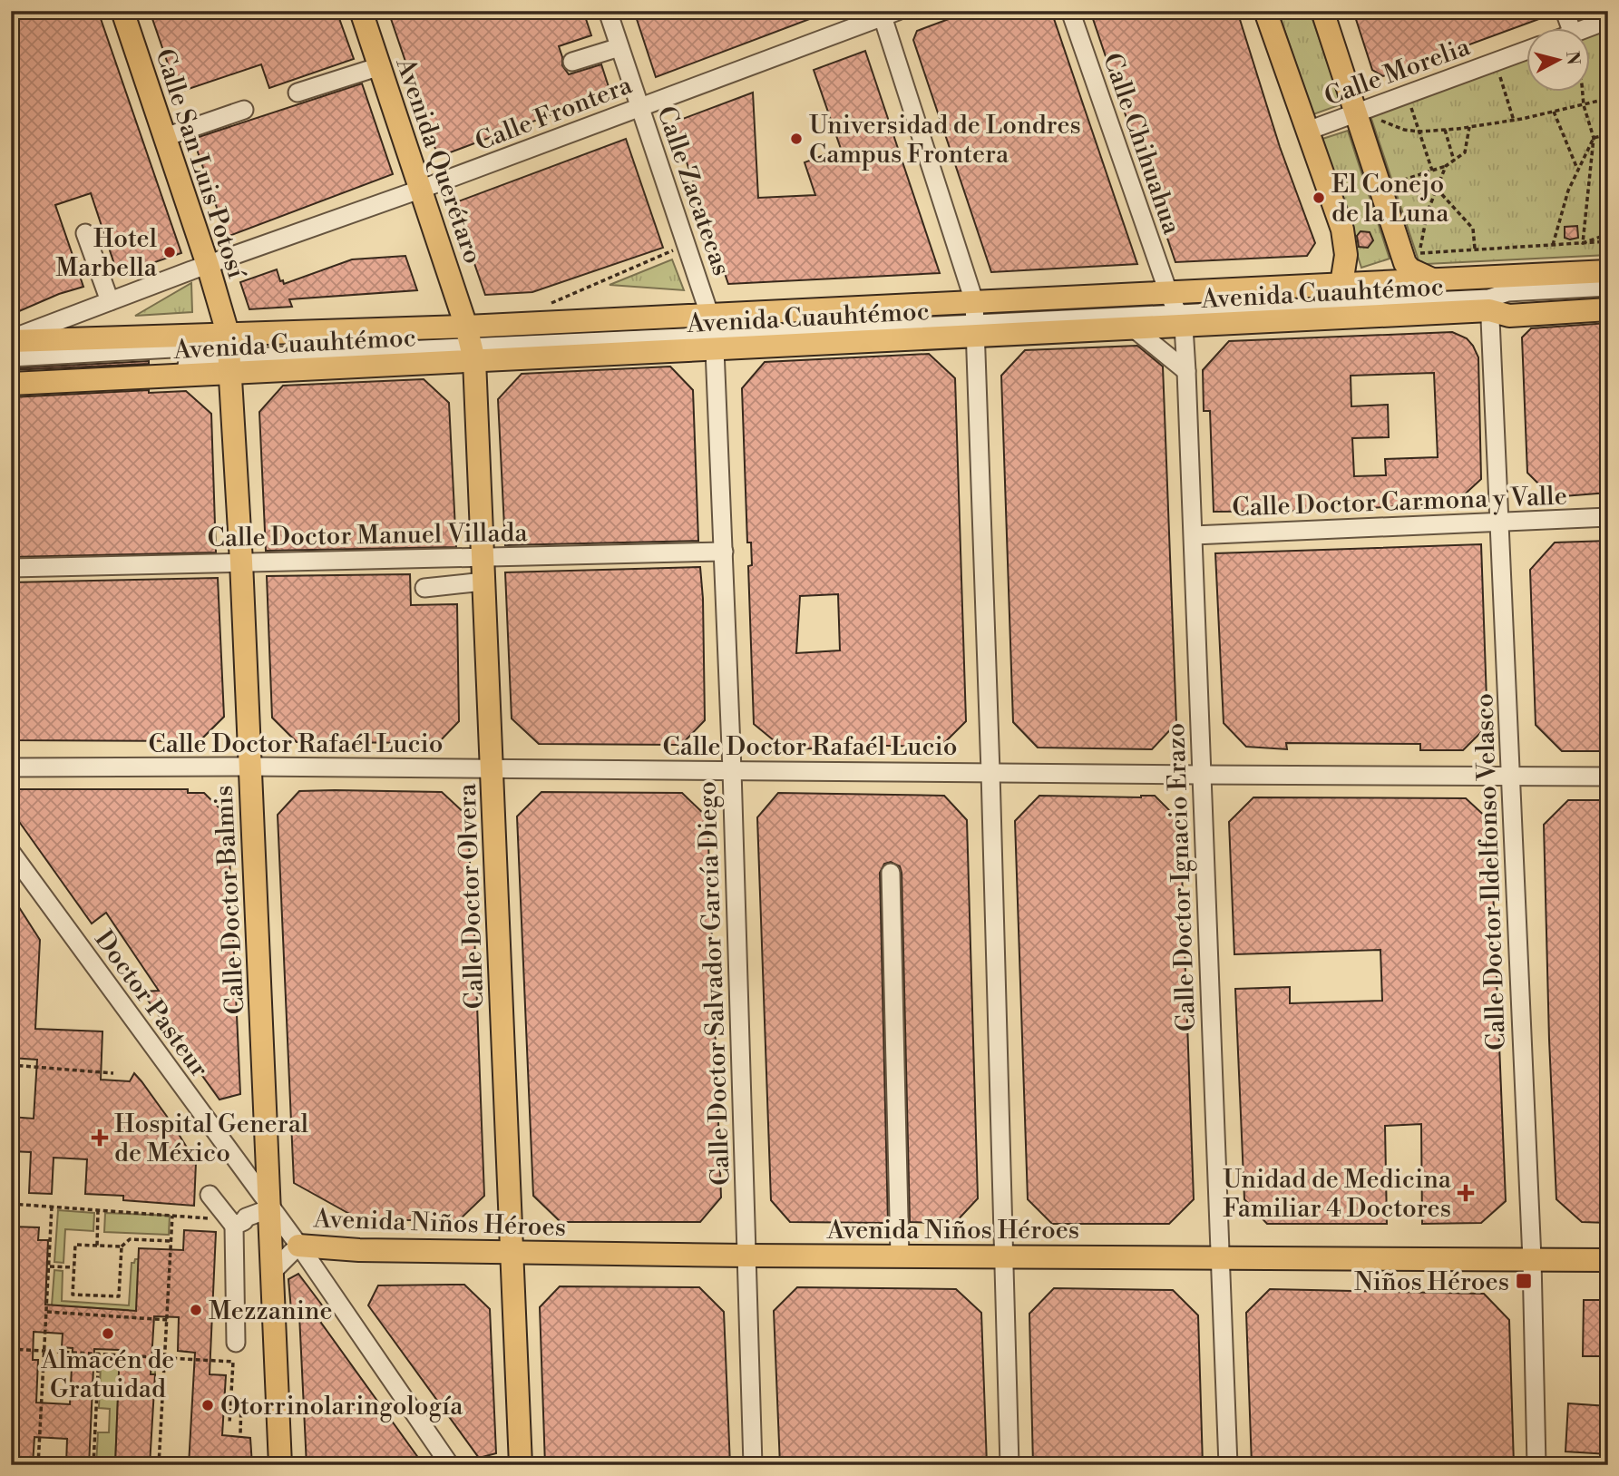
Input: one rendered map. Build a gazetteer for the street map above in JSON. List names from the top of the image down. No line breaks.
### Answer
{"streets":{"main road":["Avenida Querétaro","Calle San Luis Potosí","Avenida Cuauhtémoc","Calle Doctor Olvera","Calle Doctor Balmis","Avenida Niños Héroes"],"street":["Calle Morelia","Calle Frontera","Calle Chihuahua","Calle Zacatecas","Calle Doctor Carmona y Valle","Calle Doctor Manuel Villada","Calle Doctor Rafaél Lucio","Calle Doctor Ildelfonso Velasco","Calle Doctor Ignacio Erazo","Calle Doctor Salvador García Diego","Doctor Pasteur"]},"crossings":[["Calle Frontera","Avenida Querétaro"],["Calle Frontera","Calle San Luis Potosí"],["Calle Frontera","Calle Zacatecas"],["Calle Frontera","Avenida Cuauhtémoc"],["Calle Chihuahua","Avenida Cuauhtémoc"],["Calle Chihuahua","Calle Doctor Ignacio Erazo"],["Avenida Querétaro","Avenida Cuauhtémoc"],["Avenida Querétaro","Calle Doctor Olvera"],["Calle San Luis Potosí","Avenida Cuauhtémoc"],["Calle San Luis Potosí","Calle Doctor Balmis"],["Calle Zacatecas","Avenida Cuauhtémoc"],["Calle Zacatecas","Calle Doctor Salvador García Diego"],["Avenida Cuauhtémoc","Calle Doctor Ildelfonso Velasco"],["Avenida Cuauhtémoc","Calle Doctor Ignacio Erazo"],["Avenida Cuauhtémoc","Calle Doctor Olvera"],["Avenida Cuauhtémoc","Calle Doctor Balmis"],["Avenida Cuauhtémoc","Calle Doctor Salvador García Diego"],["Calle Doctor Carmona y Valle","Calle Doctor Ildelfonso Velasco"],["Calle Doctor Carmona y Valle","Calle Doctor Ignacio Erazo"],["Calle Doctor Manuel Villada","Calle Doctor Olvera"],["Calle Doctor Manuel Villada","Calle Doctor Balmis"],["Calle Doctor Manuel Villada","Calle Doctor Salvador García Diego"],["Calle Doctor Rafaél Lucio","Calle Doctor Ildelfonso Velasco"],["Calle Doctor Rafaél Lucio","Calle Doctor Ignacio Erazo"],["Calle Doctor Rafaél Lucio","Calle Doctor Olvera"],["Calle Doctor Rafaél Lucio","Calle Doctor Balmis"],["Calle Doctor Rafaél Lucio","Calle Doctor Salvador García Diego"],["Calle Doctor Ildelfonso Velasco","Avenida Niños Héroes"],["Calle Doctor Ignacio Erazo","Avenida Niños Héroes"],["Calle Doctor Olvera","Avenida Niños Héroes"],["Calle Doctor Balmis","Doctor Pasteur"],["Calle Doctor Salvador García Diego","Avenida Niños Héroes"],["Doctor Pasteur","Avenida Niños Héroes"]],"places":{"other":["Universidad de Londres Campus Frontera","El Conejo de la Luna","Hotel Marbella","Mezzanine","Almacén de Gratuidad","Otorrinolaringología"],"health":["Hospital General de México","Unidad de Medicina Familiar 4 Doctores"],"transit":["Niños Héroes"]},"north":"right"}
